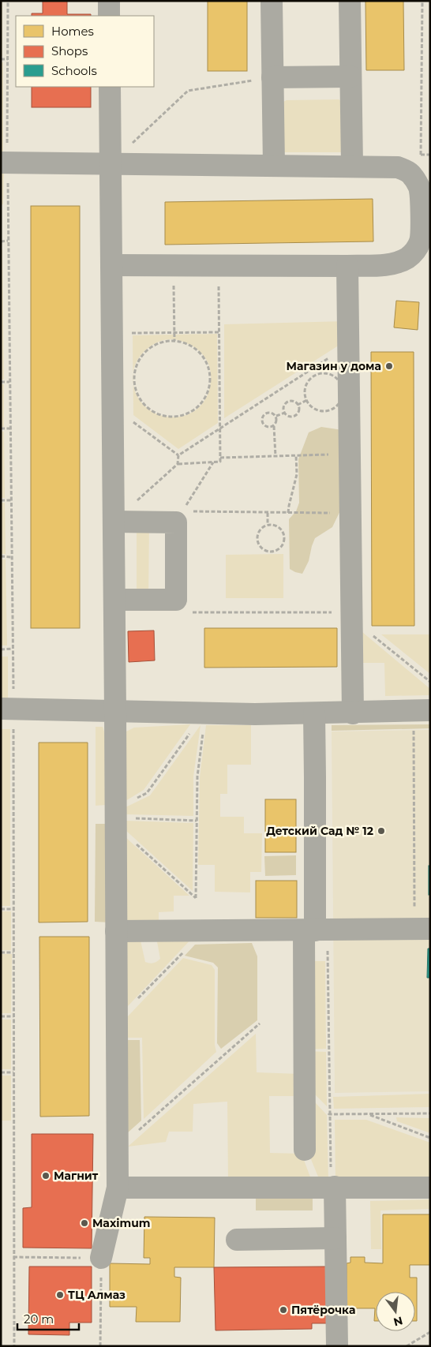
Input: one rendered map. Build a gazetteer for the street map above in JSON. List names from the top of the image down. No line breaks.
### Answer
{"places":["Магазин у дома","Детский Сад № 12","Магнит","Maximum","ТЦ Алмаз","Пятёрочка"],"legend":["Homes","Shops","Schools"],"scale_bar":"20 m","north":"bottom"}
